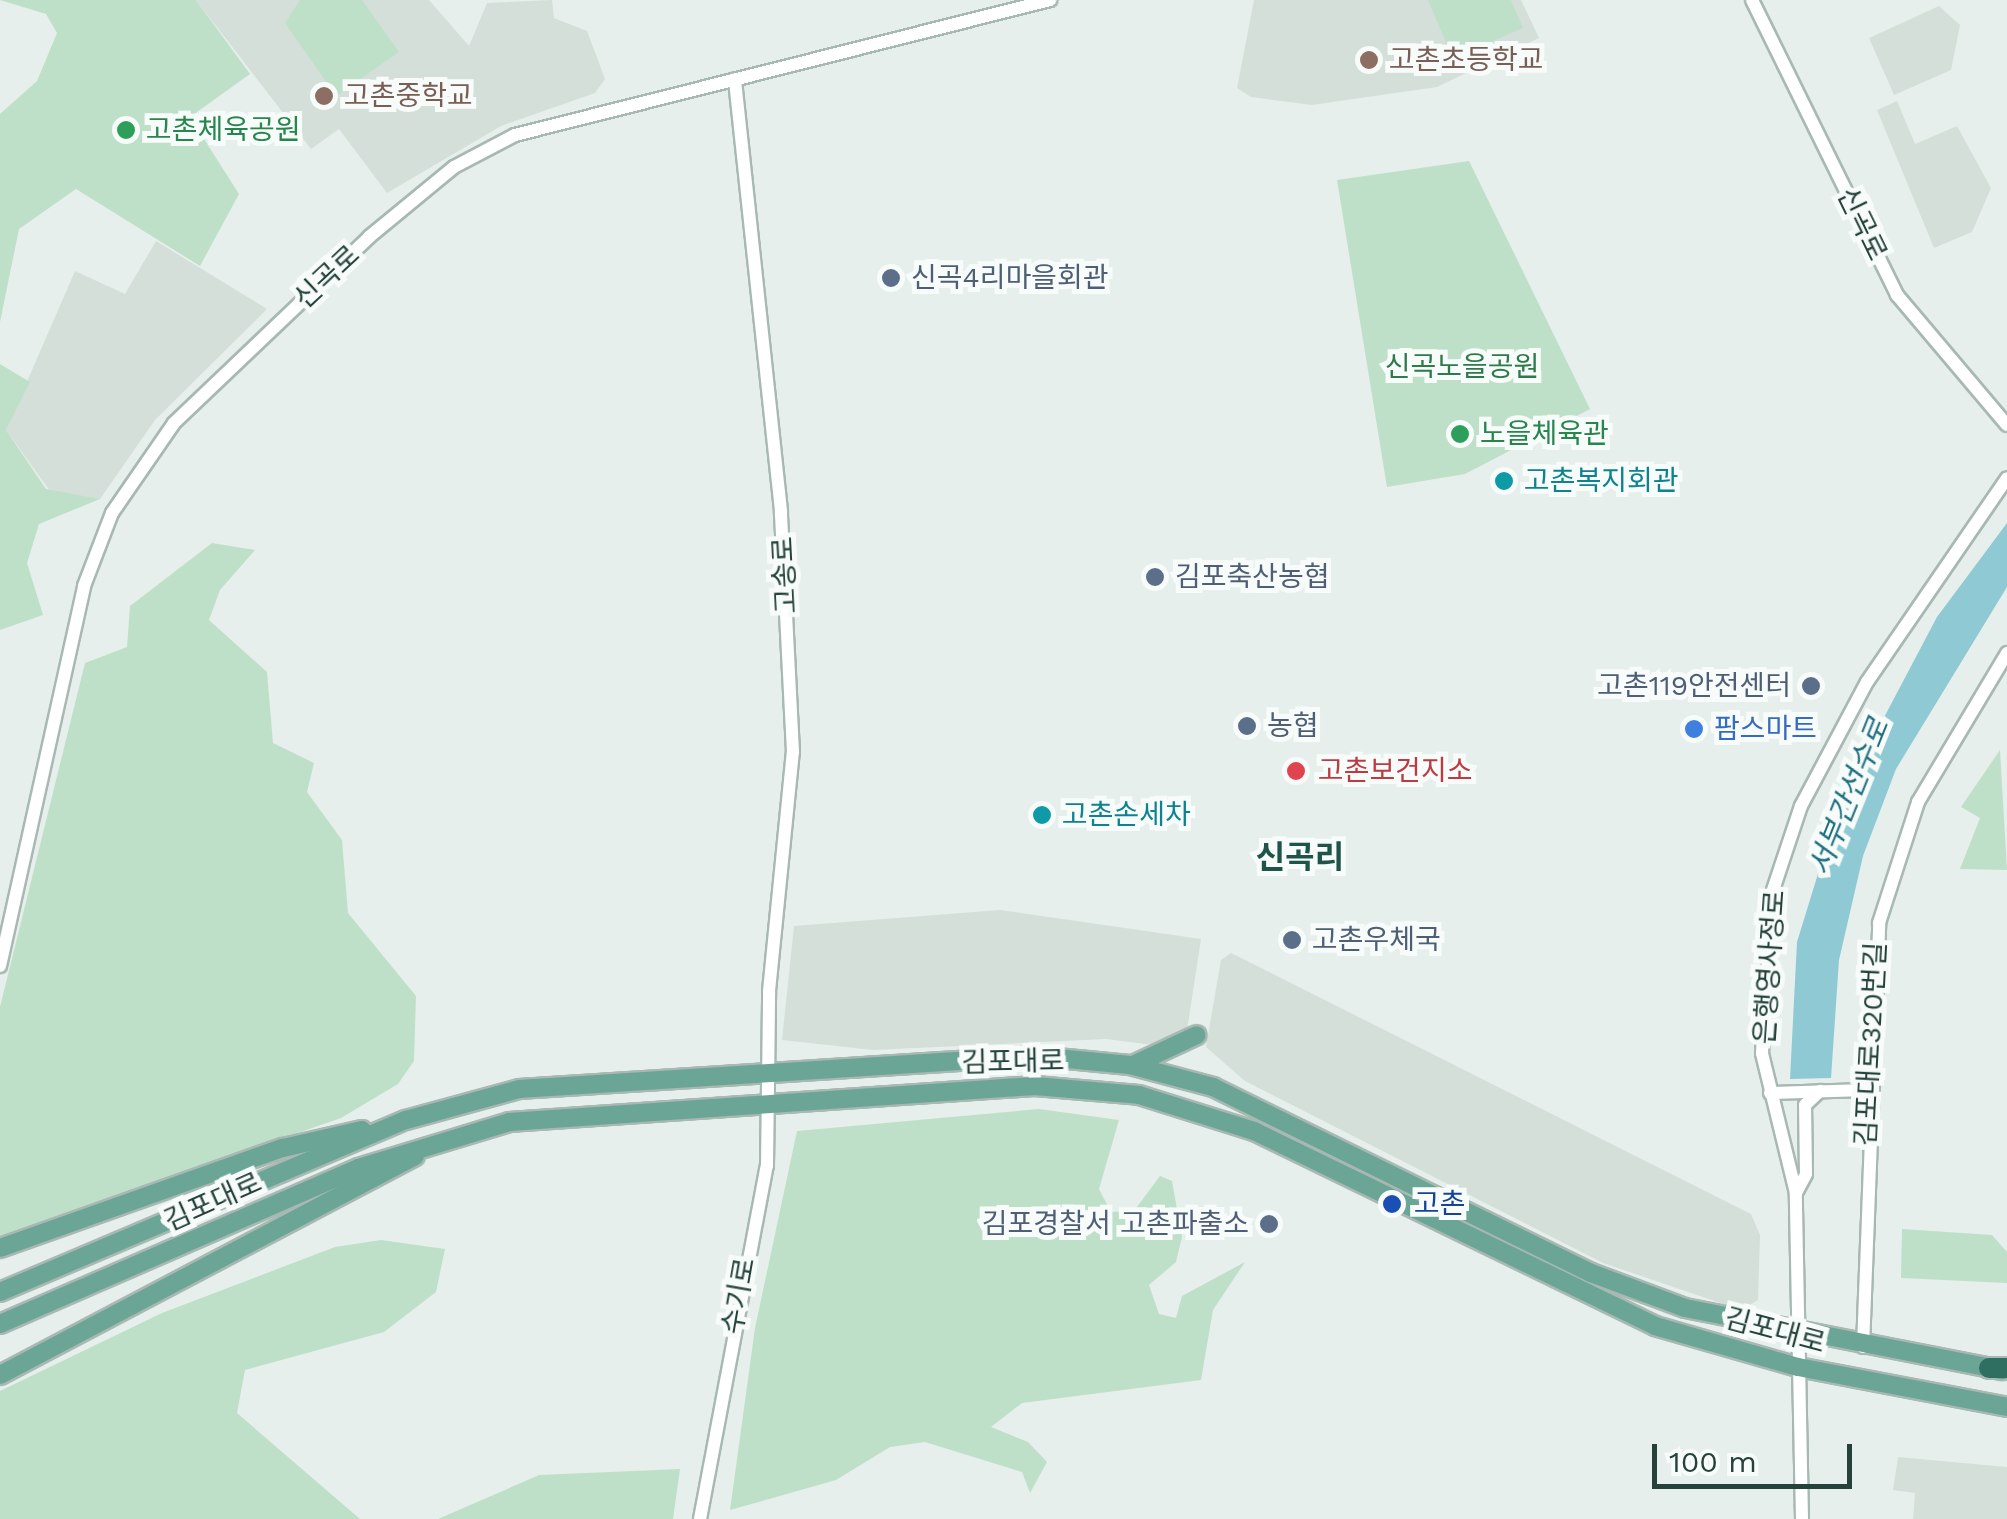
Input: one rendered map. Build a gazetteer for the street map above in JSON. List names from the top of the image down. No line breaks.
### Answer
{"streets":{"main road":["김포대로"],"street":["신곡로","고송로","은행영사정로","김포대로320번길","수기로"]},"crossings":[["신곡로","고송로"],["고송로","김포대로"],["고송로","수기로"],["은행영사정로","김포대로"],["김포대로320번길","김포대로"],["김포대로","수기로"]],"districts":["신곡리"],"water":["서부간선수로"],"parks":["신곡노을공원"],"places":["고촌초등학교","고촌중학교","고촌체육공원","신곡4리마을회관","노을체육관","고촌복지회관","김포축산농협","고촌119안전센터","농협","팜스마트","고촌보건지소","고촌손세차","고촌우체국","고촌","김포경찰서 고촌파출소"],"scale_bar":"100 m"}
